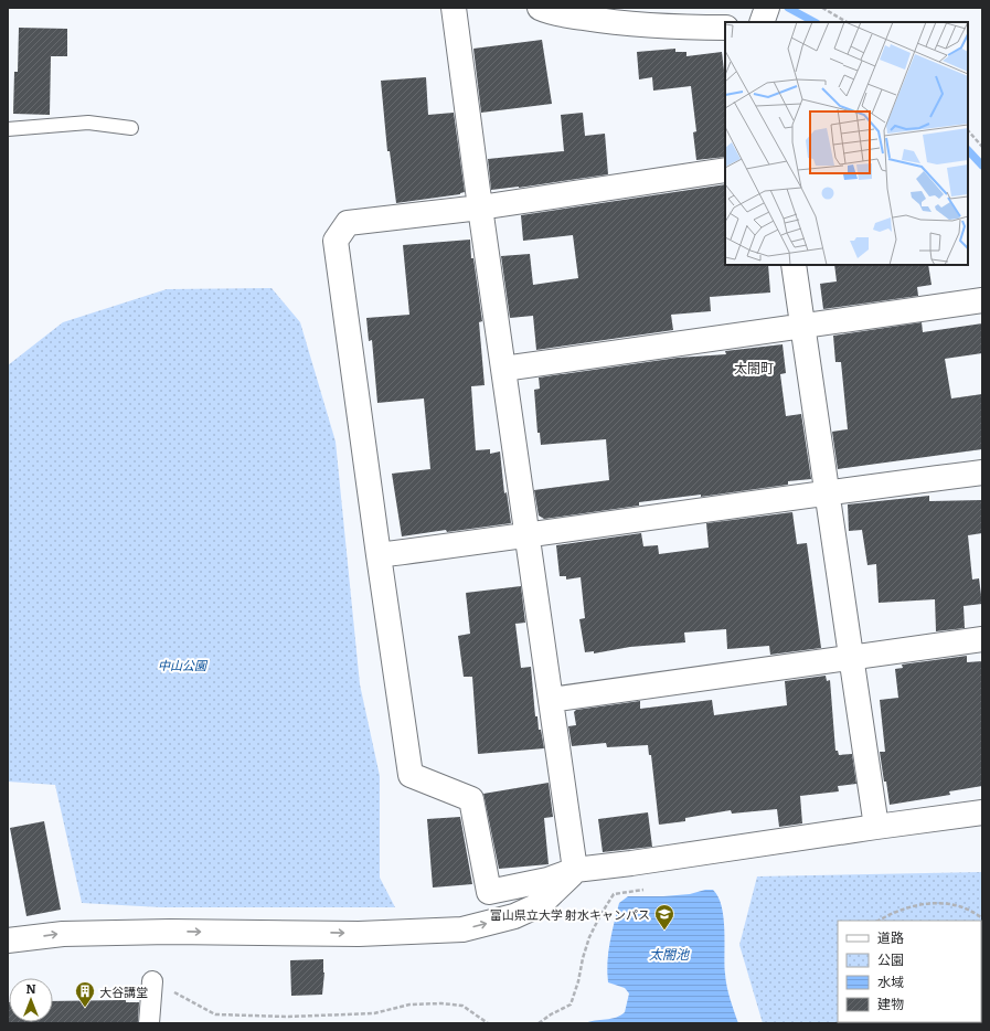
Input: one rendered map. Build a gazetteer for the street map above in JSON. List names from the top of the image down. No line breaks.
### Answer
{"districts":["太閤町"],"water":["太閤池"],"parks":["中山公園"],"places":{"school or university":["富山県立大学 射水キャンパス"],"building":["大谷講堂"]},"legend":["道路","公園","水域","建物"],"north":"top"}
